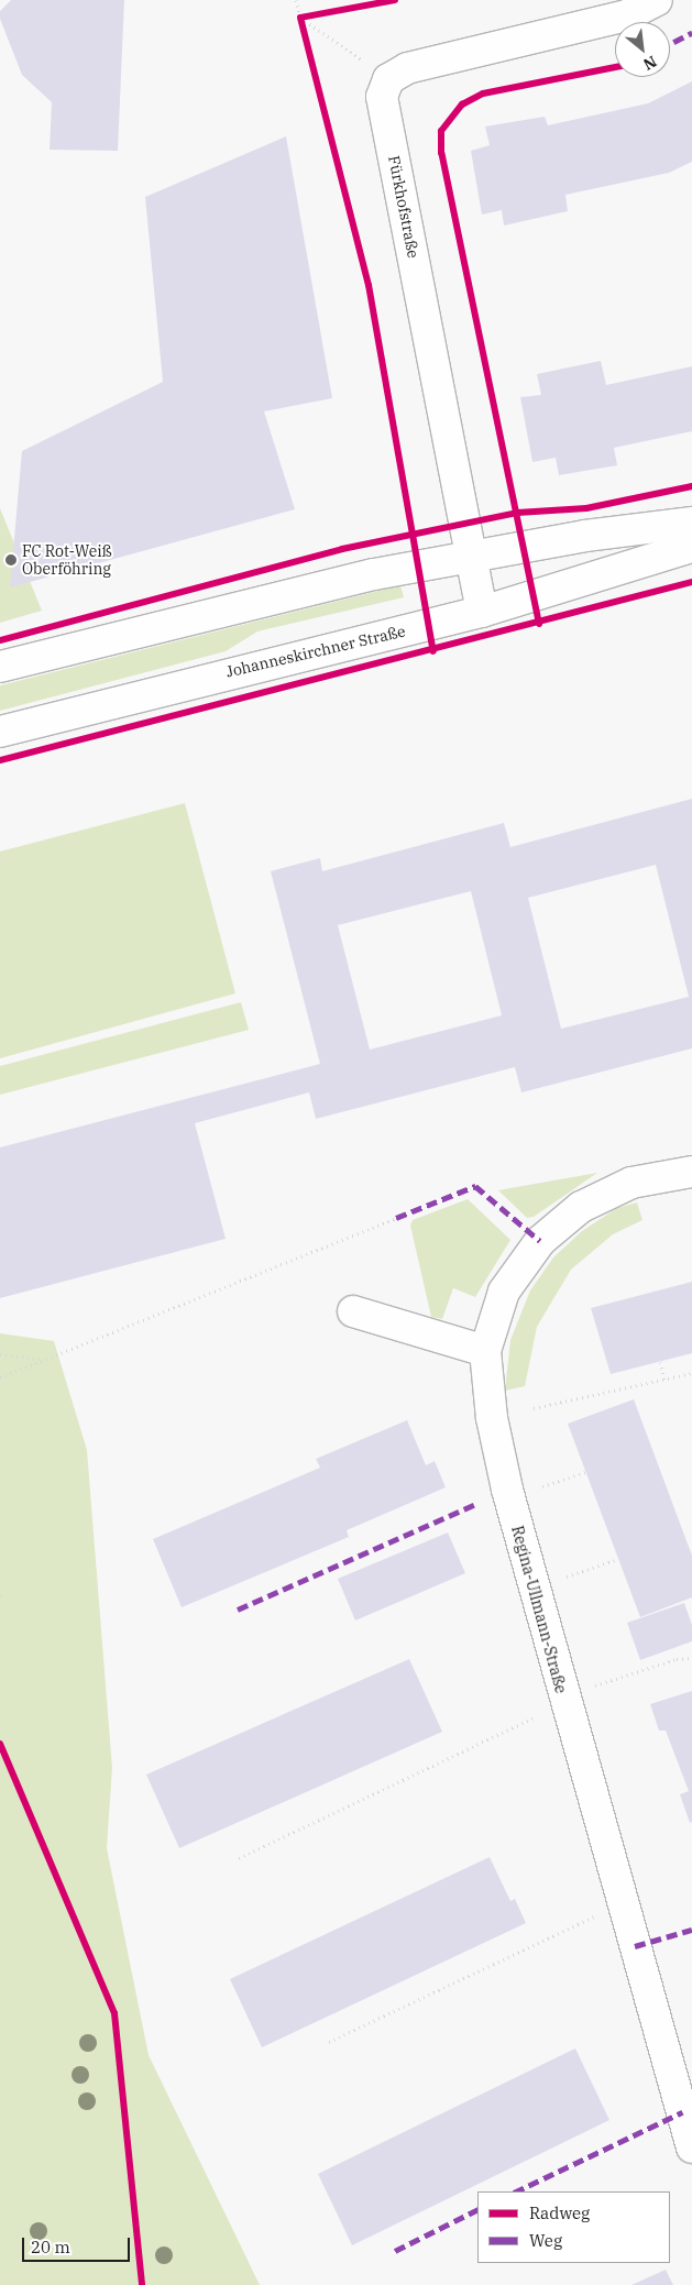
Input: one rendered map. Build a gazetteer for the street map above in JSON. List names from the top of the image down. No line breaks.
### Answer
{"streets":{"street":["Fürkhofstraße","Johanneskirchner Straße","Regina-Ullmann-Straße"]},"crossings":[["Fürkhofstraße","Johanneskirchner Straße"]],"places":["FC Rot-Weiß Oberföhring"],"legend":["Radweg","Weg"],"scale_bar":"20 m","north":"bottom right"}
